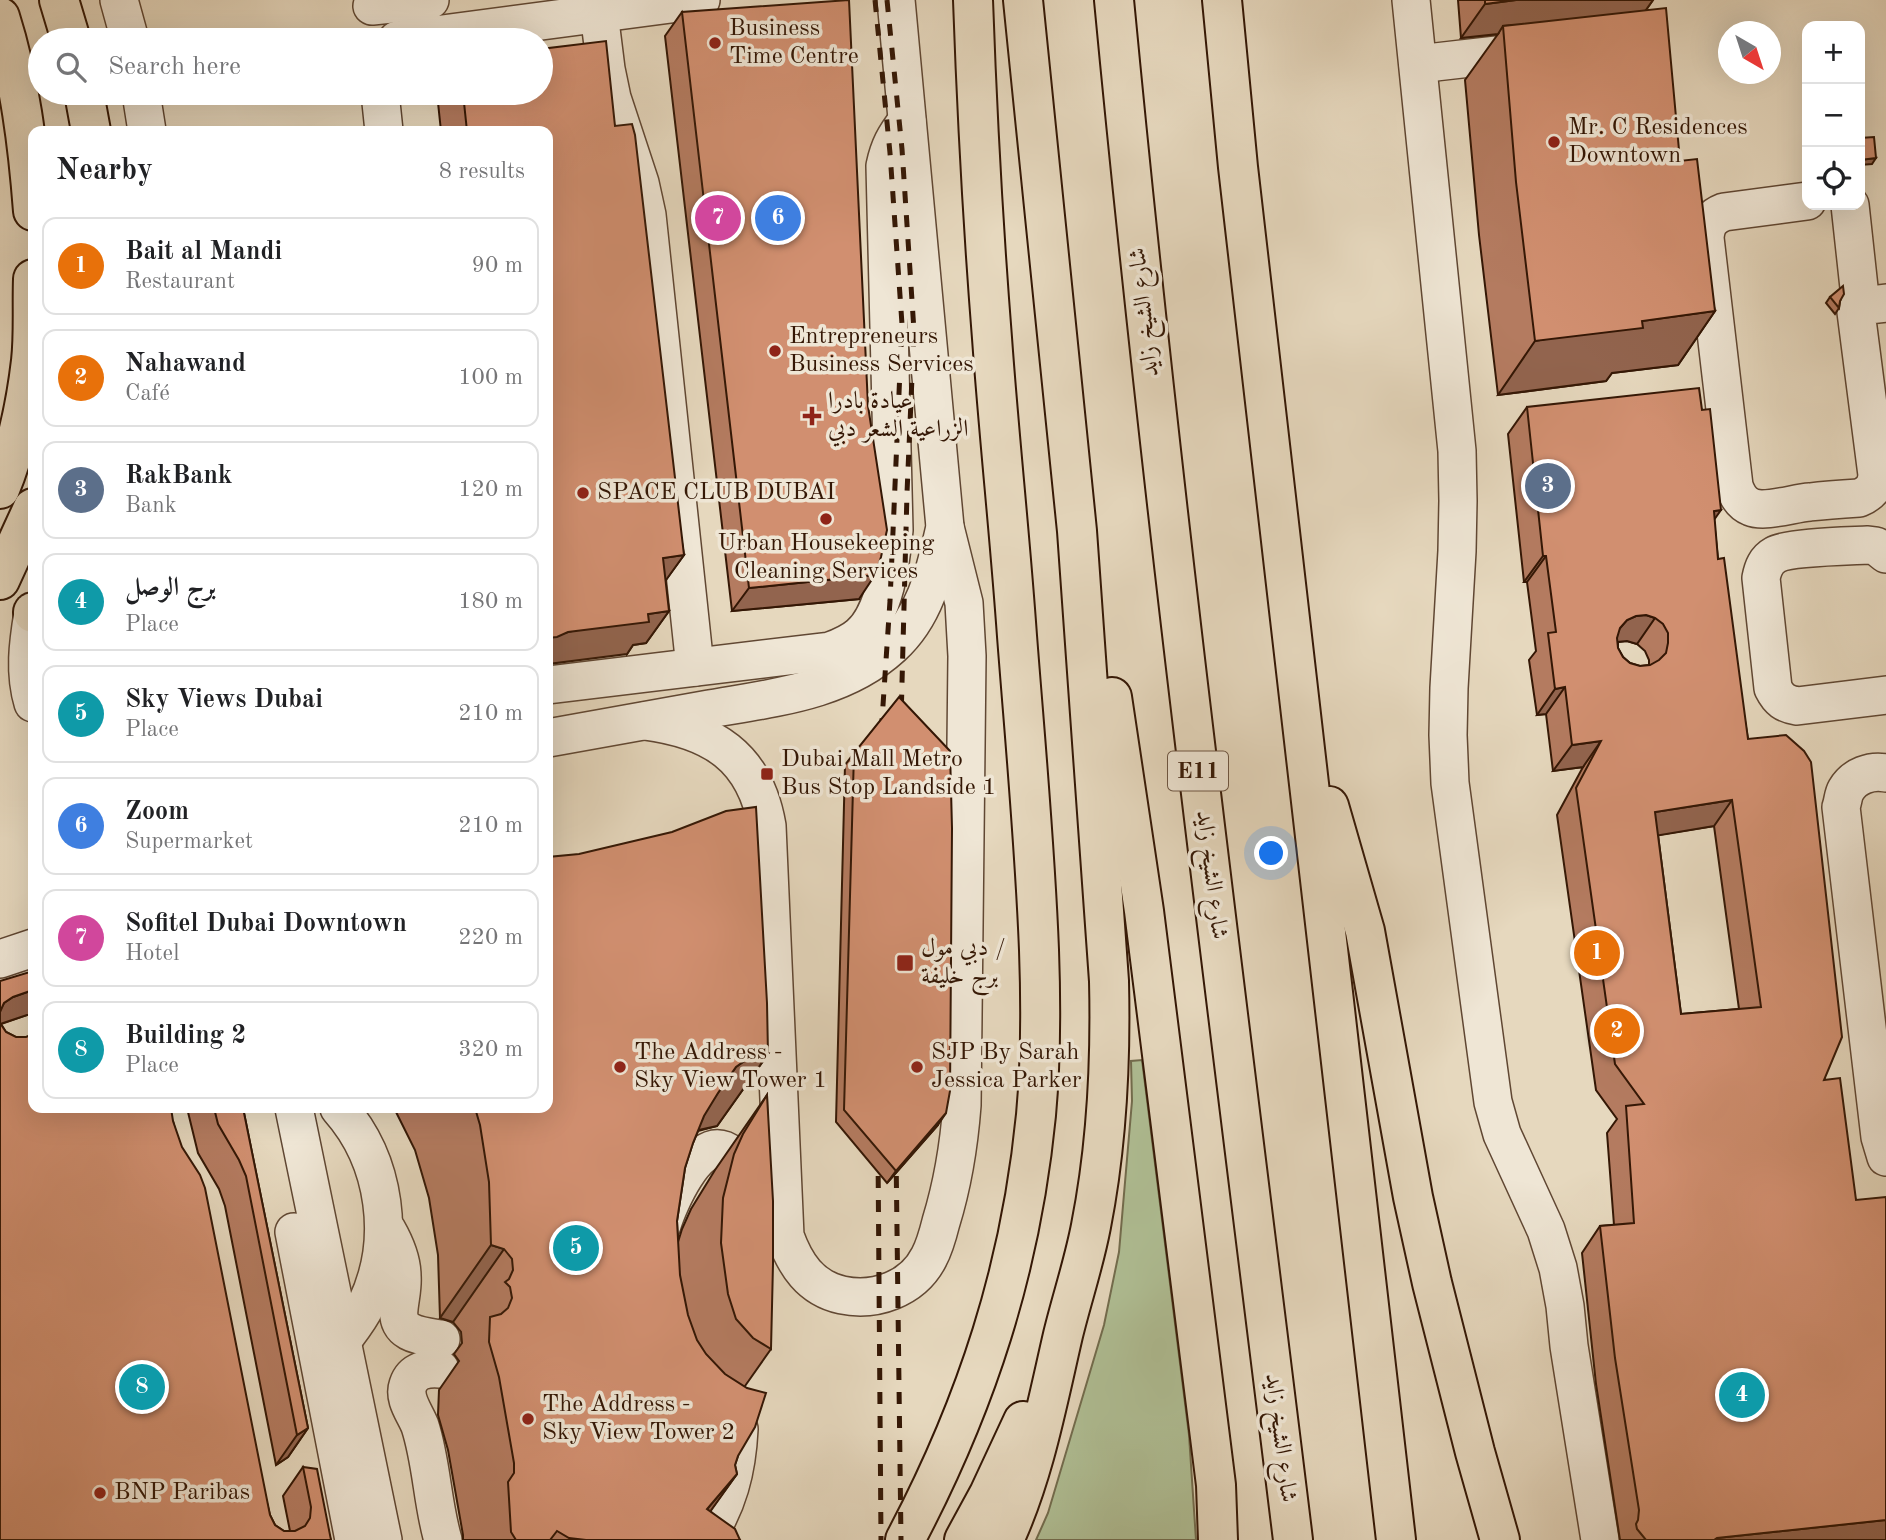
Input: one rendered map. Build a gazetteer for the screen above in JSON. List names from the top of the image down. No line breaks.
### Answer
{"streets":{"main road":["شارع الشيخ زايد","E11"]},"places":{"other":["Business Time Centre","Mr. C Residences Downtown","Entrepreneurs Business Services","SPACE CLUB DUBAI","Urban Housekeeping Cleaning Services","The Address - Sky View Tower 1","SJP By Sarah Jessica Parker","The Address - Sky View Tower 2","BNP Paribas"],"health":["عيادة بادرا الزراعية الشعر دبي"],"transit":["Dubai Mall Metro Bus Stop Landside 1","دبي مول / برج خليفة"]},"north":"bottom right","page":{"map_buttons":["+","−"],"search":"Search here","heading":["Nearby","8 results"],"pins":["6","7","3","1","2","5","8","4"],"list":[{"mark":"1","name":"Bait al Mandi","note":"Restaurant","value":"90 m"},{"mark":"2","name":"Nahawand","note":"Café","value":"100 m"},{"mark":"3","name":"RakBank","note":"Bank","value":"120 m"},{"mark":"4","name":"برج الوصل","note":"Place","value":"180 m"},{"mark":"5","name":"Sky Views Dubai","note":"Place","value":"210 m"},{"mark":"6","name":"Zoom","note":"Supermarket","value":"210 m"},{"mark":"7","name":"Sofitel Dubai Downtown","note":"Hotel","value":"220 m"},{"mark":"8","name":"Building 2","note":"Place","value":"320 m"}]}}
